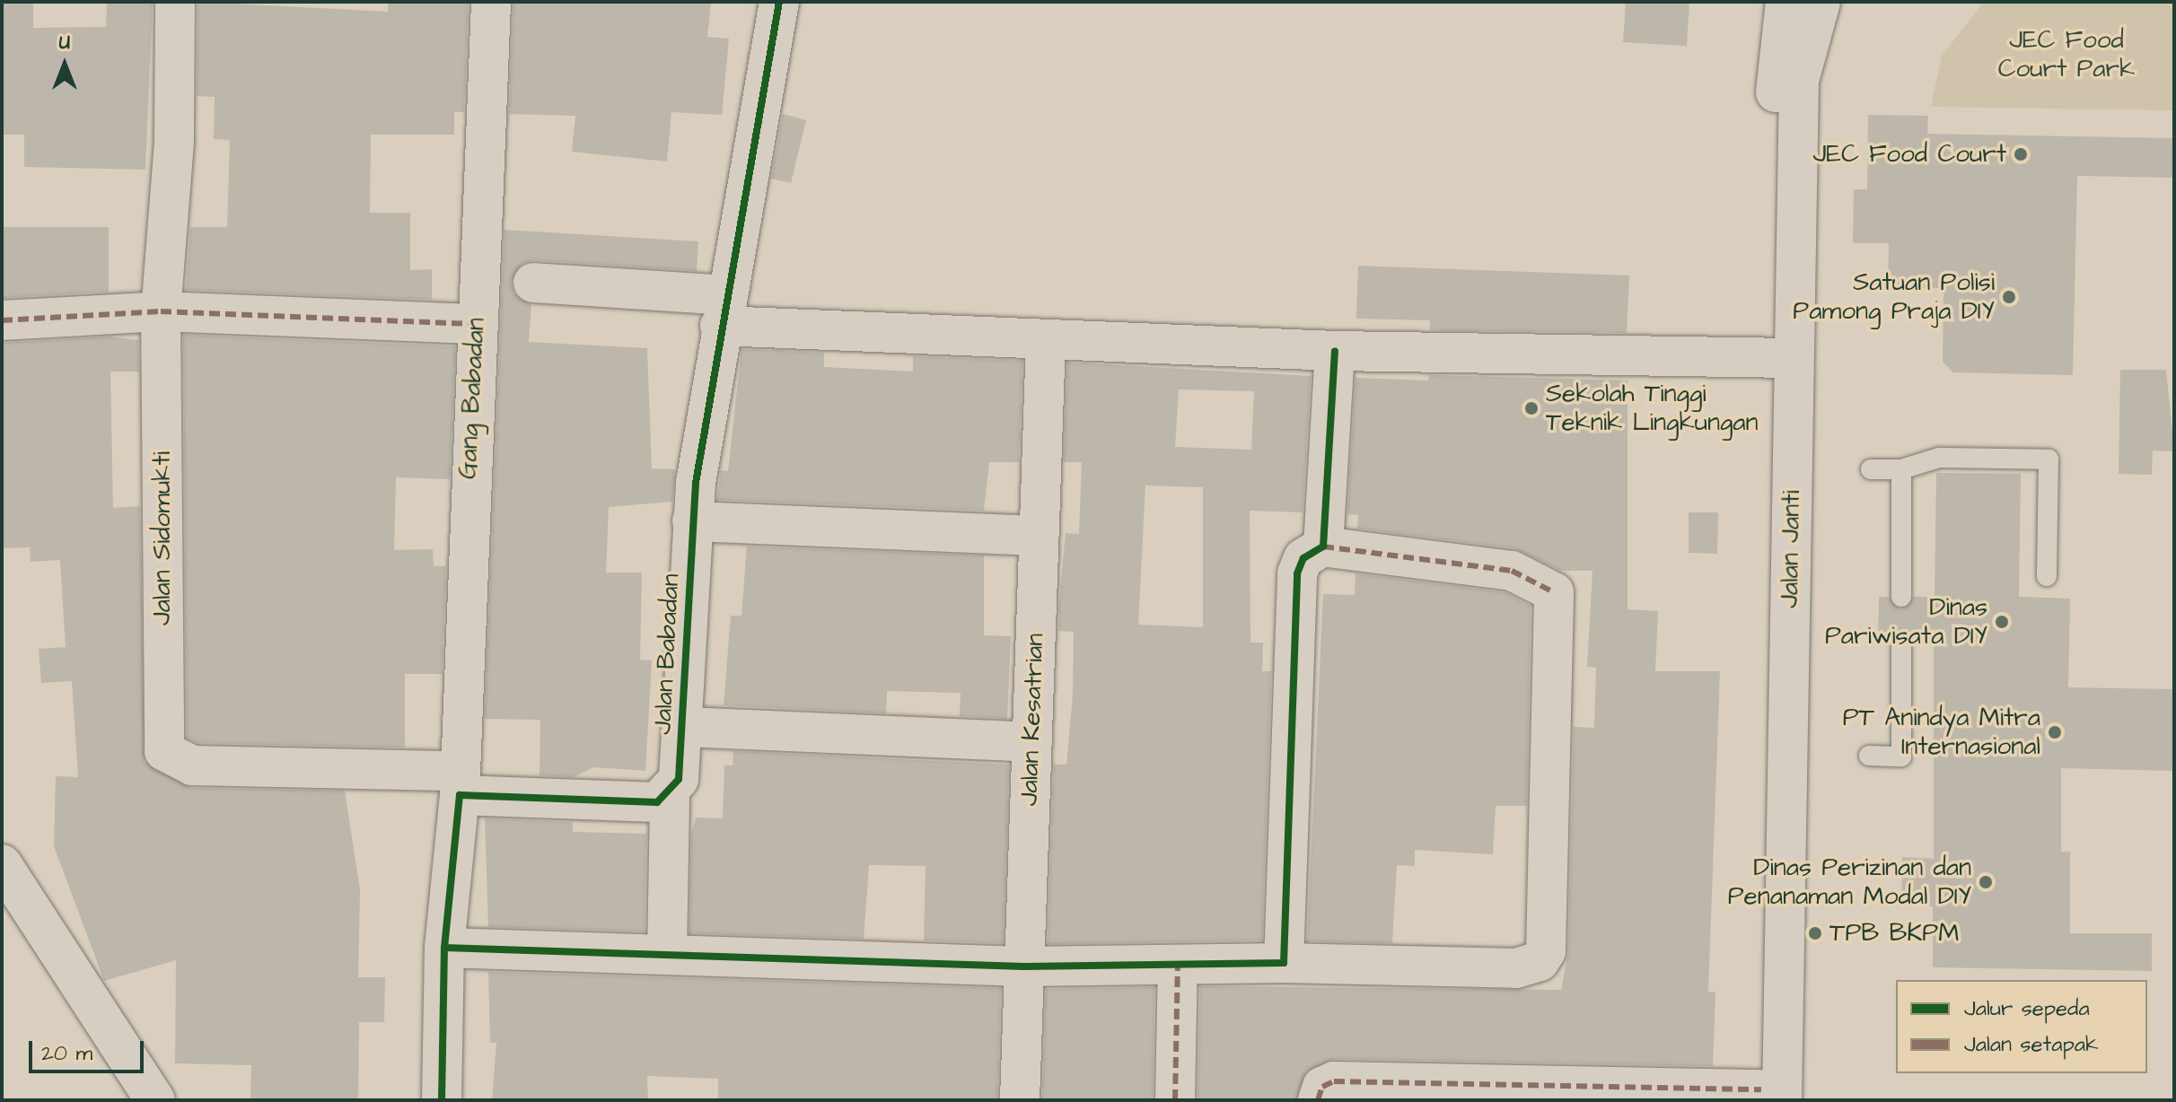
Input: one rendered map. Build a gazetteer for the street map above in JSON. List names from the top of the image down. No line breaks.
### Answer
{"streets":{"street":["Gang Babadan","Jalan Sidomukti","Jalan Janti","Jalan Babadan","Jalan Kesatrian"]},"crossings":[["Gang Babadan","Jalan Sidomukti"]],"parks":["JEC Food Court Park"],"places":["JEC Food Court","Satuan Polisi Pamong Praja DIY","Sekolah Tinggi Teknik Lingkungan","Dinas Pariwisata DIY","PT Anindya Mitra Internasional","Dinas Perizinan dan Penanaman Modal DIY","TPB BKPM"],"legend":["Jalur sepeda","Jalan setapak"],"scale_bar":"20 m","north":"top"}
